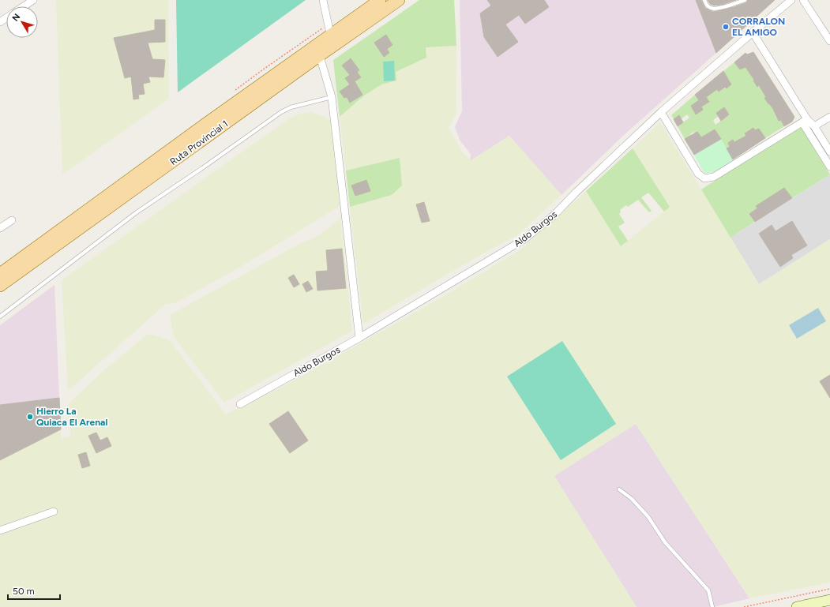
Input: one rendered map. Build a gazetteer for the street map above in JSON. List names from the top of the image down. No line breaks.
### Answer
{"streets":{"main road":["Ruta Provincial 1"],"street":["Aldo Burgos"]},"places":["CORRALON EL AMIGO","Hierro La Quiaca El Arenal"],"scale_bar":"50 m","north":"top left"}
